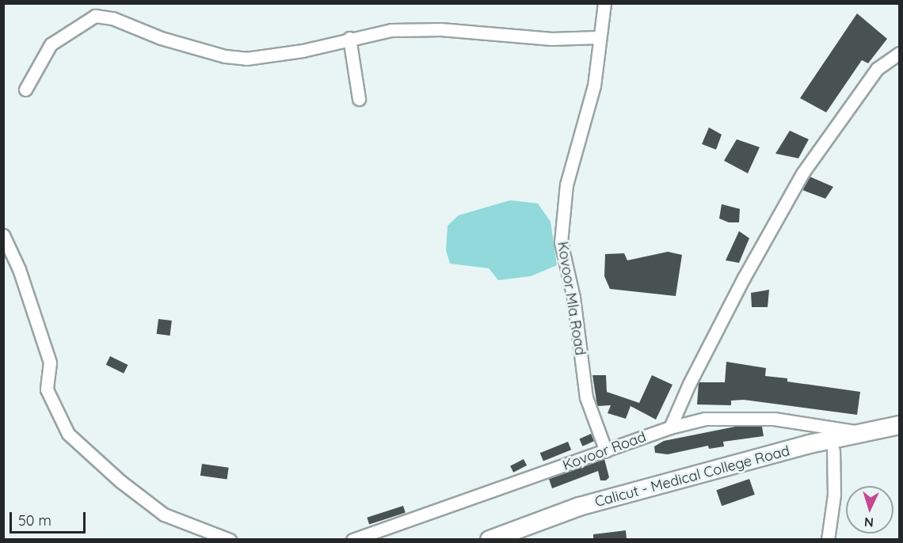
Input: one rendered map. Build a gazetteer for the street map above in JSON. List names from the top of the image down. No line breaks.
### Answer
{"streets":{"main road":["Calicut - Medical College Road"],"street":["Kovoor Mla Road","Kovoor Road"]},"crossings":[["Kovoor Mla Road","Kovoor Road"],["Kovoor Road","Calicut - Medical College Road"]],"scale_bar":"50 m","north":"bottom"}
